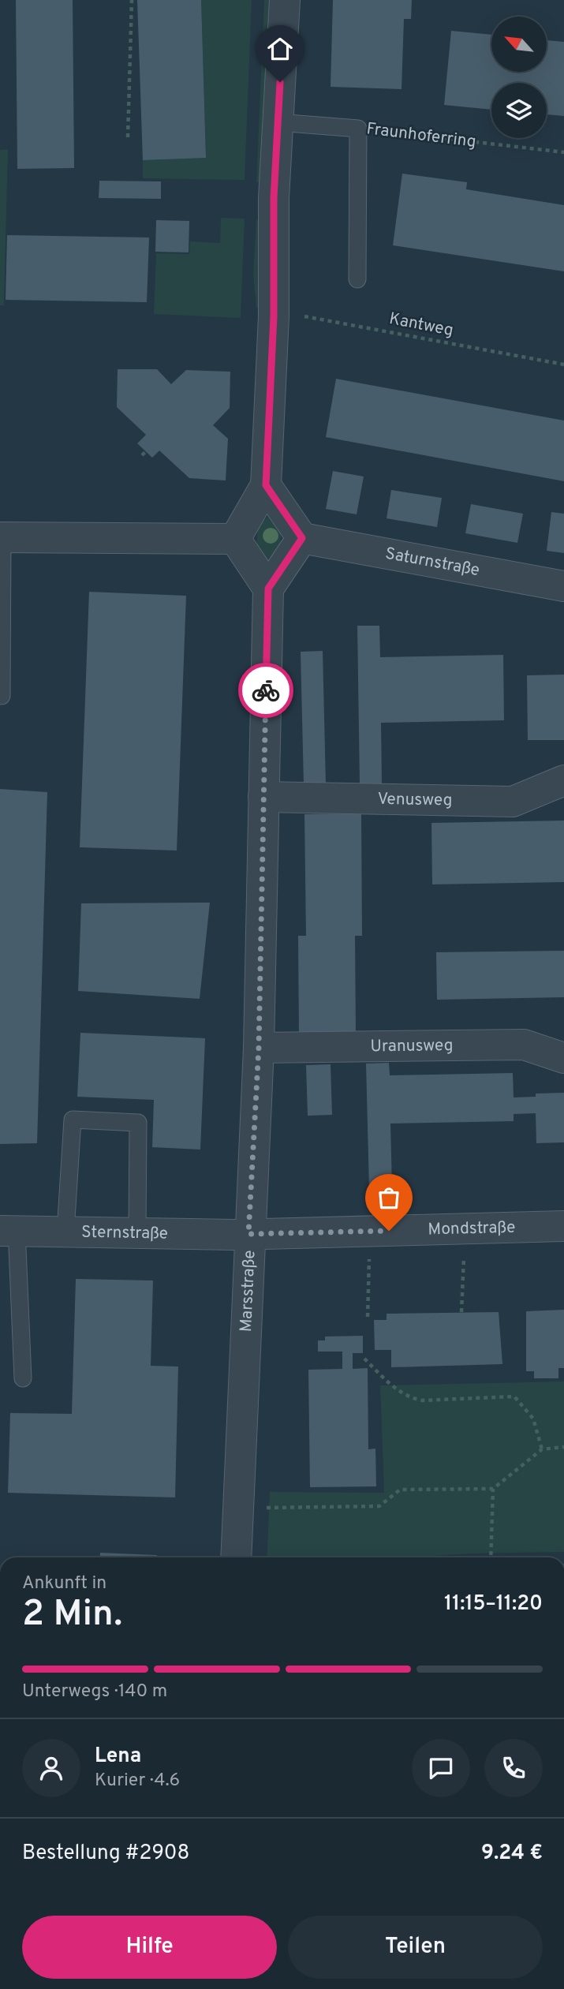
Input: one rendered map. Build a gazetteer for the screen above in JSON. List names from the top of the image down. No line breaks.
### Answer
{"streets":{"street":["Saturnstraße","Venusweg","Uranusweg","Mondstraße","Sternstraße","Marsstraße"],"lane":["Fraunhoferring"],"path":["Kantweg"]},"crossings":[["Venusweg","Marsstraße"],["Uranusweg","Marsstraße"],["Mondstraße","Sternstraße"],["Mondstraße","Marsstraße"],["Sternstraße","Marsstraße"]],"north":"top left","page":{"heading":["2 Min.","Ankunft in","11:15–11:20"],"panel":["Lena","Kurier · 4.6","Bestellung #2908","9.24 €"],"bar":"Unterwegs · 140 m","buttons":["Hilfe","Teilen"]}}
